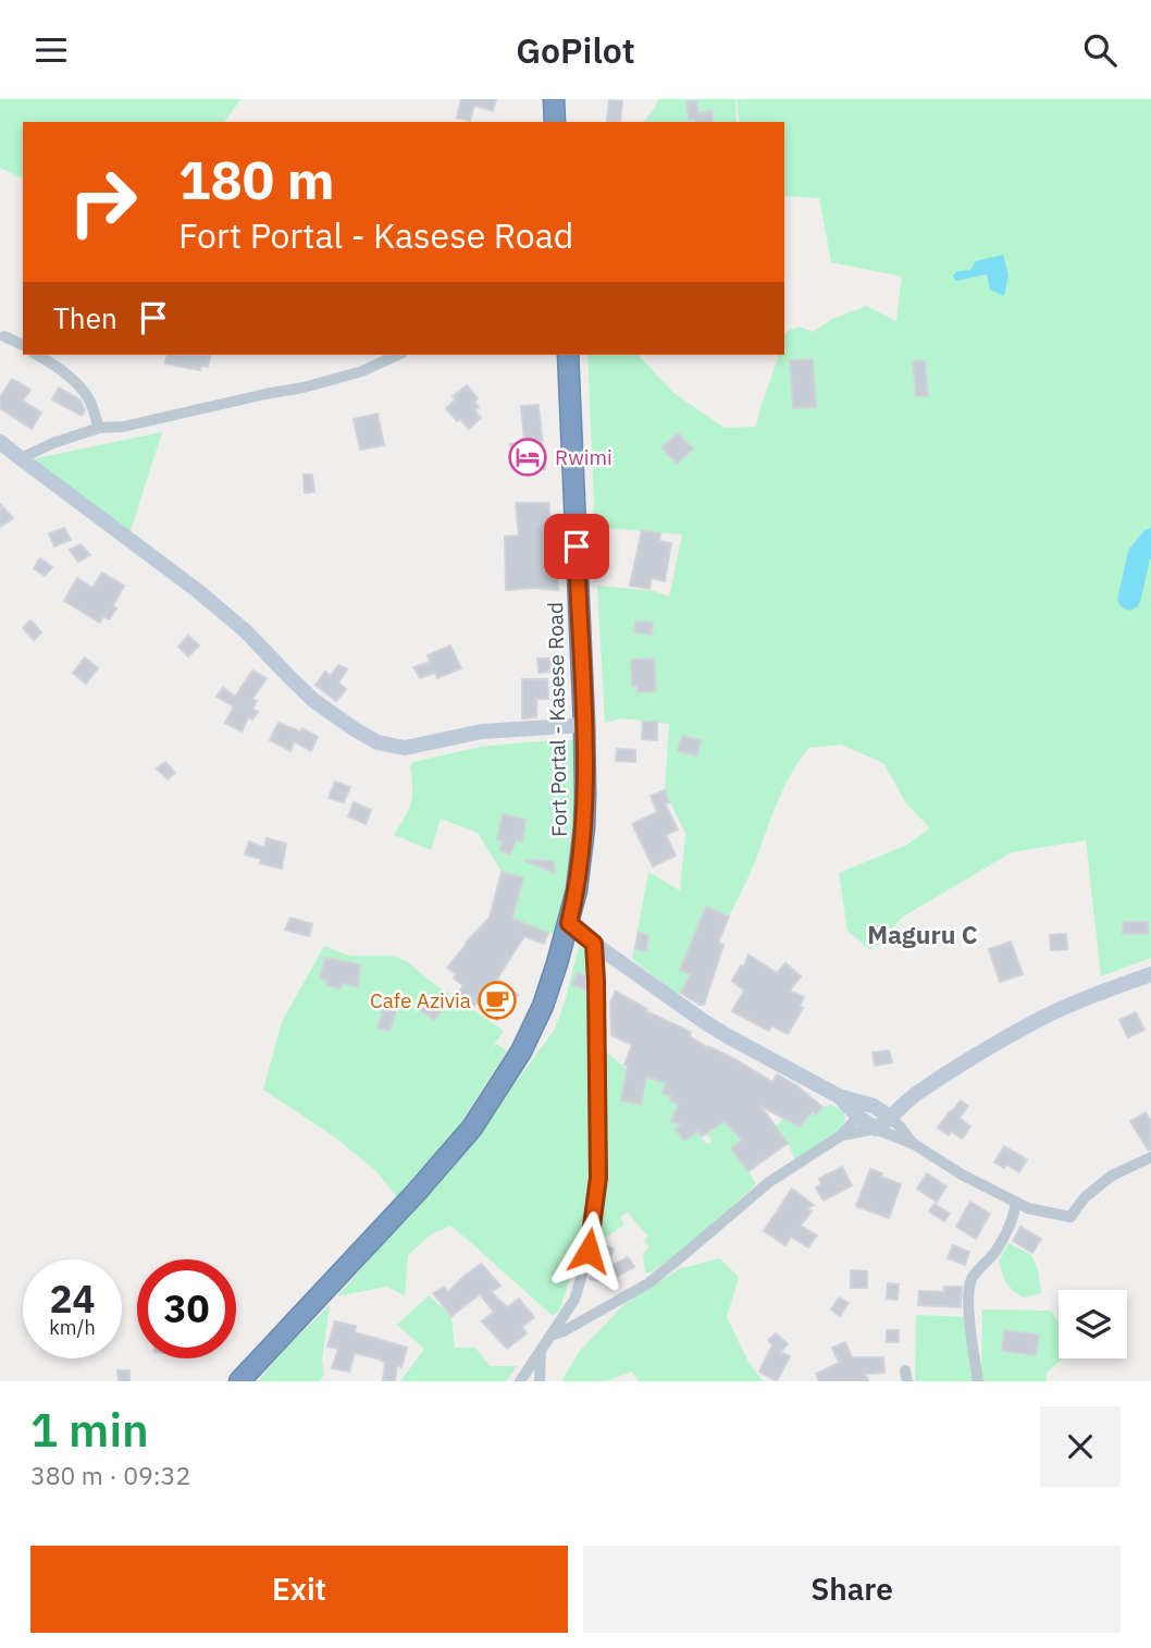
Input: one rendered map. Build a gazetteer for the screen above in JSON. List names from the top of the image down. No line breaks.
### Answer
{"streets":{"highway":["Fort Portal - Kasese Road"]},"districts":["Maguru C"],"places":{"hotel":["Rwimi"],"cafe":["Cafe Azivia"]},"page":{"header":"GoPilot","turn":["180 m","Fort Portal - Kasese Road"],"then":"Then","speed":"24 km/h","limit":"30","heading":["1 min","380 m · 09:32"],"buttons":["Exit","Share"]}}
